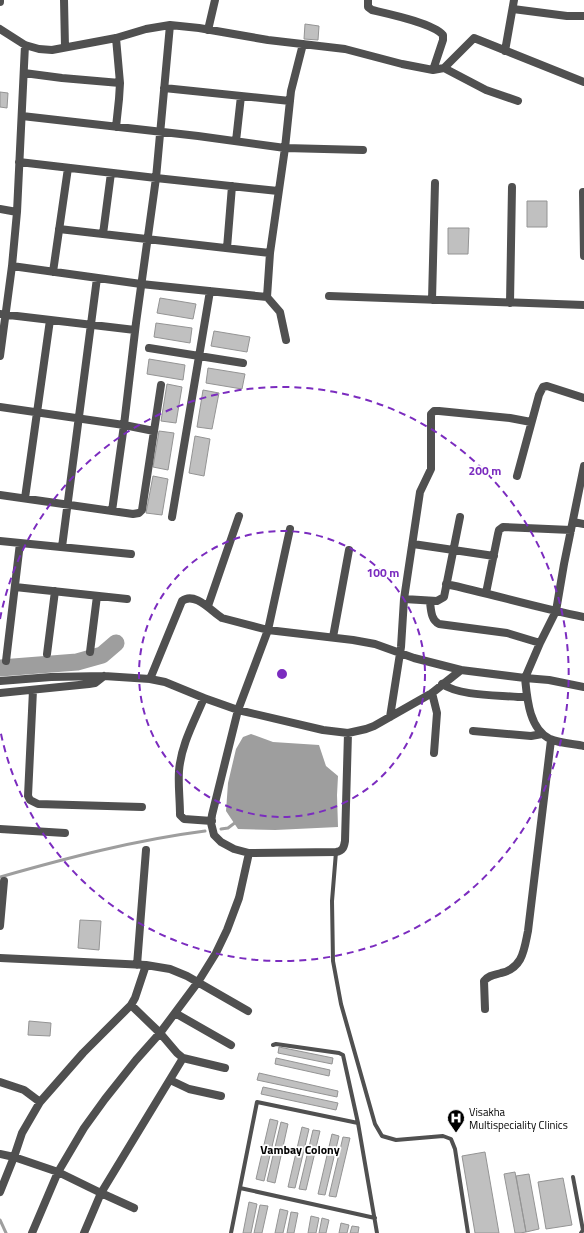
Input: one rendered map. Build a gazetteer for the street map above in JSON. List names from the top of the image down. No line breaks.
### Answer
{"districts":["Vambay Colony"],"places":{"hospital":["Visakha Multispeciality Clinics"]},"rings":["200 m","100 m"]}
